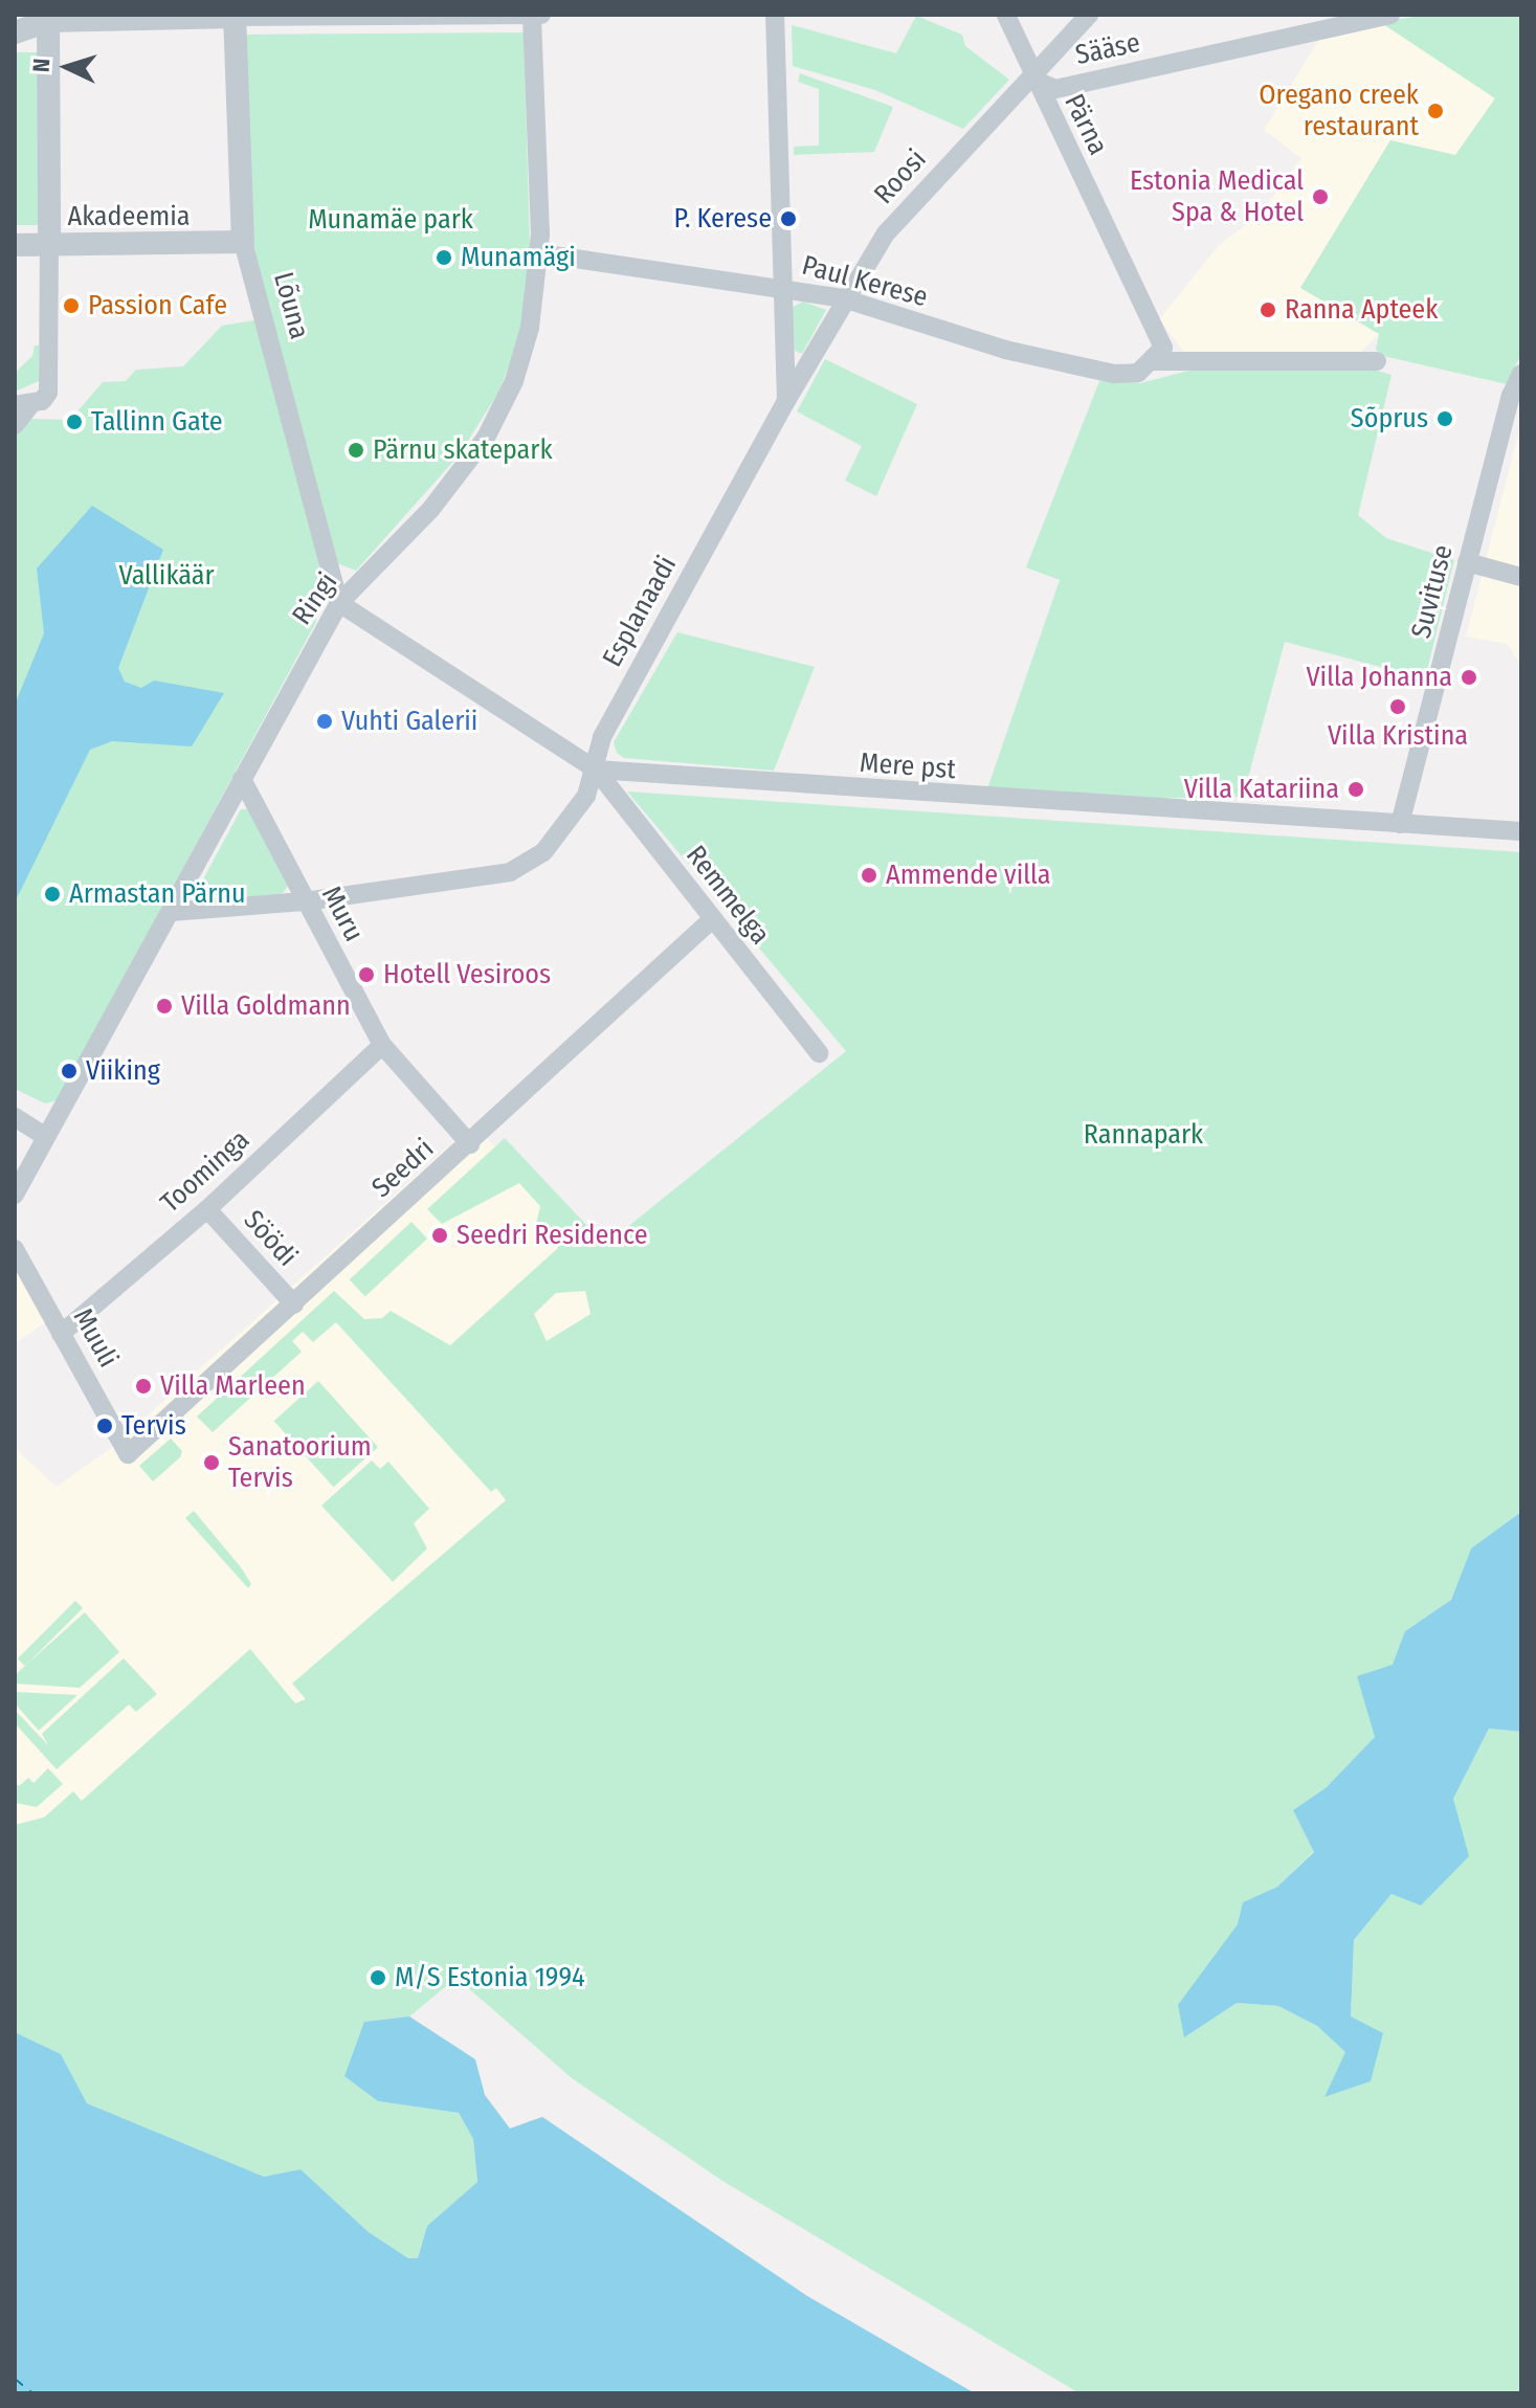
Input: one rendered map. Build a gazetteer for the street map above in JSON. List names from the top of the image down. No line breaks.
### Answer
{"streets":{"street":["Sääse","Pärna","Roosi","Akadeemia","Paul Kerese","Lõuna","Suvituse","Ringi","Esplanaadi","Mere pst","Remmelga","Muru","Seedri","Toominga","Söödi","Muuli"]},"crossings":[["Sääse","Pärna"],["Sääse","Roosi"],["Pärna","Roosi"],["Pärna","Paul Kerese"],["Roosi","Paul Kerese"],["Roosi","Esplanaadi"],["Akadeemia","Lõuna"],["Paul Kerese","Ringi"],["Paul Kerese","Esplanaadi"],["Lõuna","Ringi"],["Lõuna","Mere pst"],["Suvituse","Mere pst"],["Ringi","Esplanaadi"],["Ringi","Mere pst"],["Ringi","Muru"],["Esplanaadi","Mere pst"],["Esplanaadi","Remmelga"],["Esplanaadi","Muru"],["Mere pst","Remmelga"],["Remmelga","Seedri"],["Muru","Seedri"],["Muru","Toominga"],["Seedri","Söödi"],["Seedri","Muuli"],["Toominga","Söödi"],["Toominga","Muuli"]],"parks":["Munamäe park","Vallikäär","Rannapark"],"places":["Oregano creek restaurant","Estonia Medical Spa & Hotel","P. Kerese","Munamägi","Passion Cafe","Ranna Apteek","Sõprus","Tallinn Gate","Pärnu skatepark","Villa Johanna","Villa Kristina","Vuhti Galerii","Villa Katariina","Ammende villa","Armastan Pärnu","Hotell Vesiroos","Villa Goldmann","Viiking","Seedri Residence","Villa Marleen","Tervis","Sanatoorium Tervis","M/S Estonia 1994"],"north":"left"}
